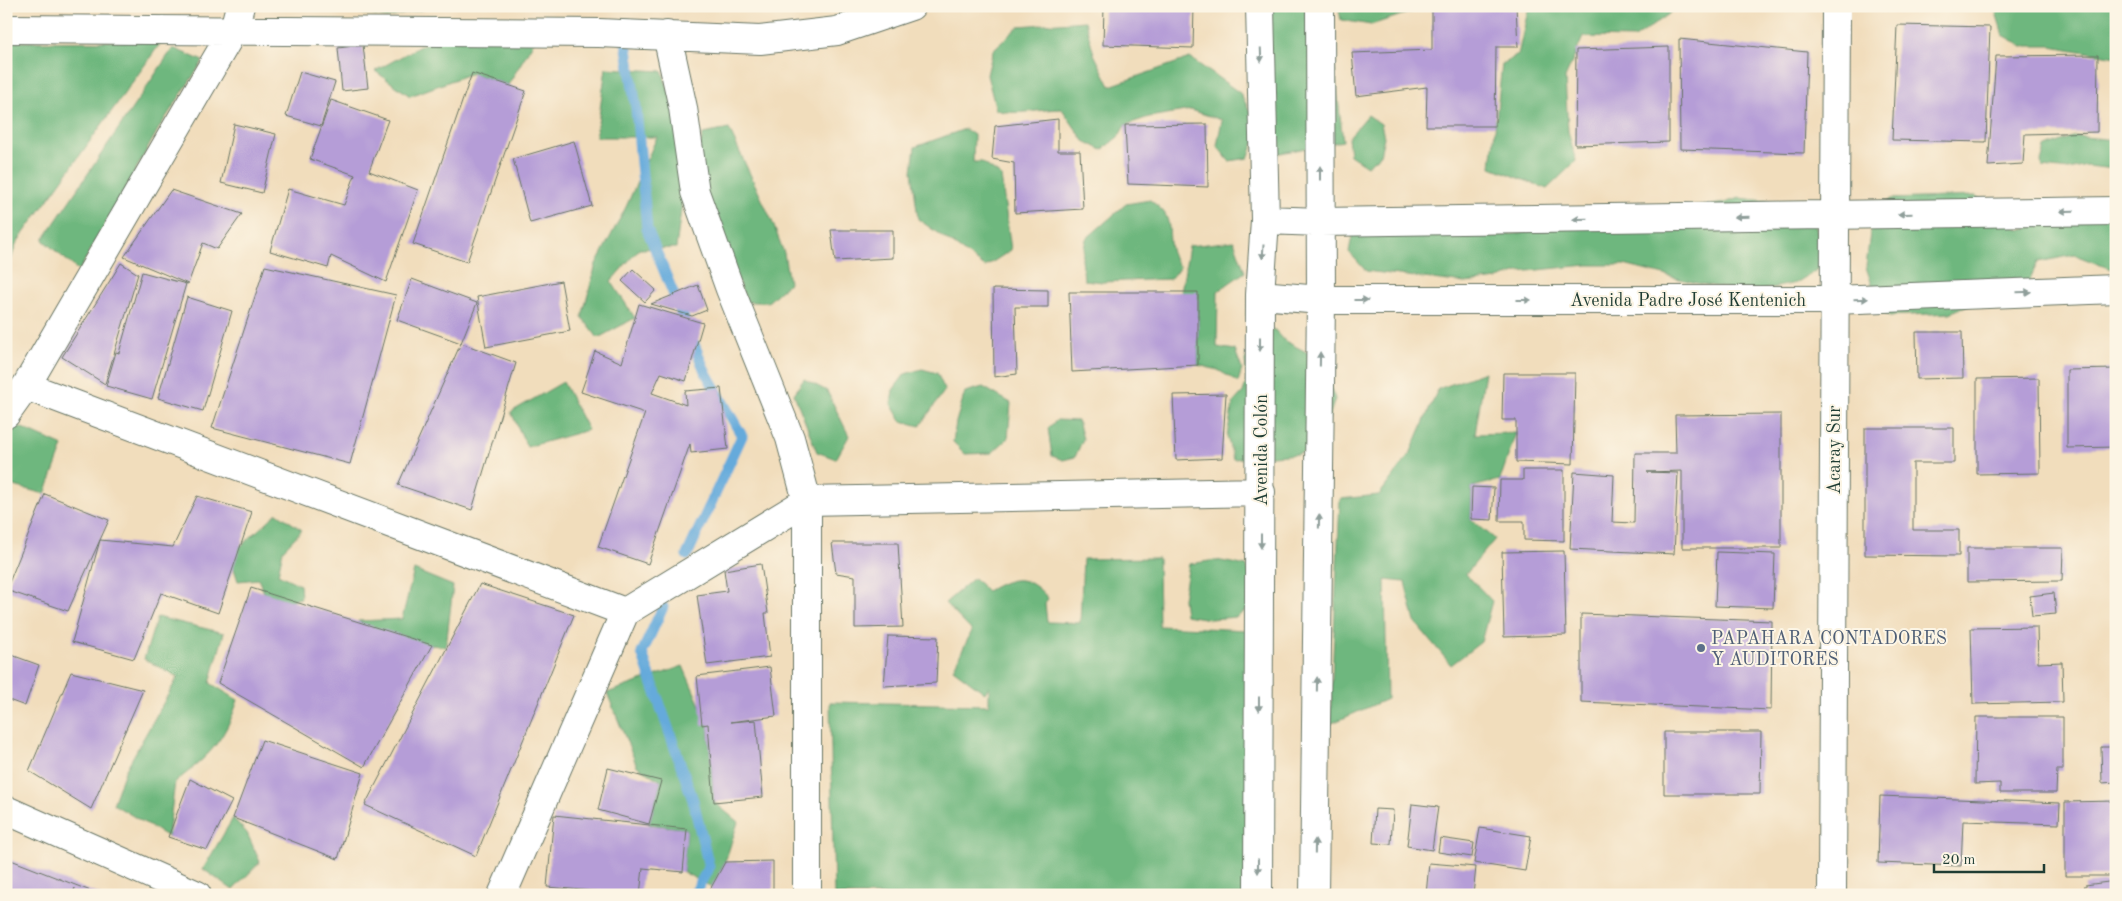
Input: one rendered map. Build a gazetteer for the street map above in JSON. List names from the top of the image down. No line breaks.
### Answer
{"streets":{"street":["Avenida Padre José Kentenich","Avenida Colón","Acaray Sur"]},"crossings":[["Avenida Padre José Kentenich","Avenida Colón"],["Avenida Padre José Kentenich","Acaray Sur"]],"places":["PAPAHARA CONTADORES Y AUDITORES"],"scale_bar":"20 m"}
